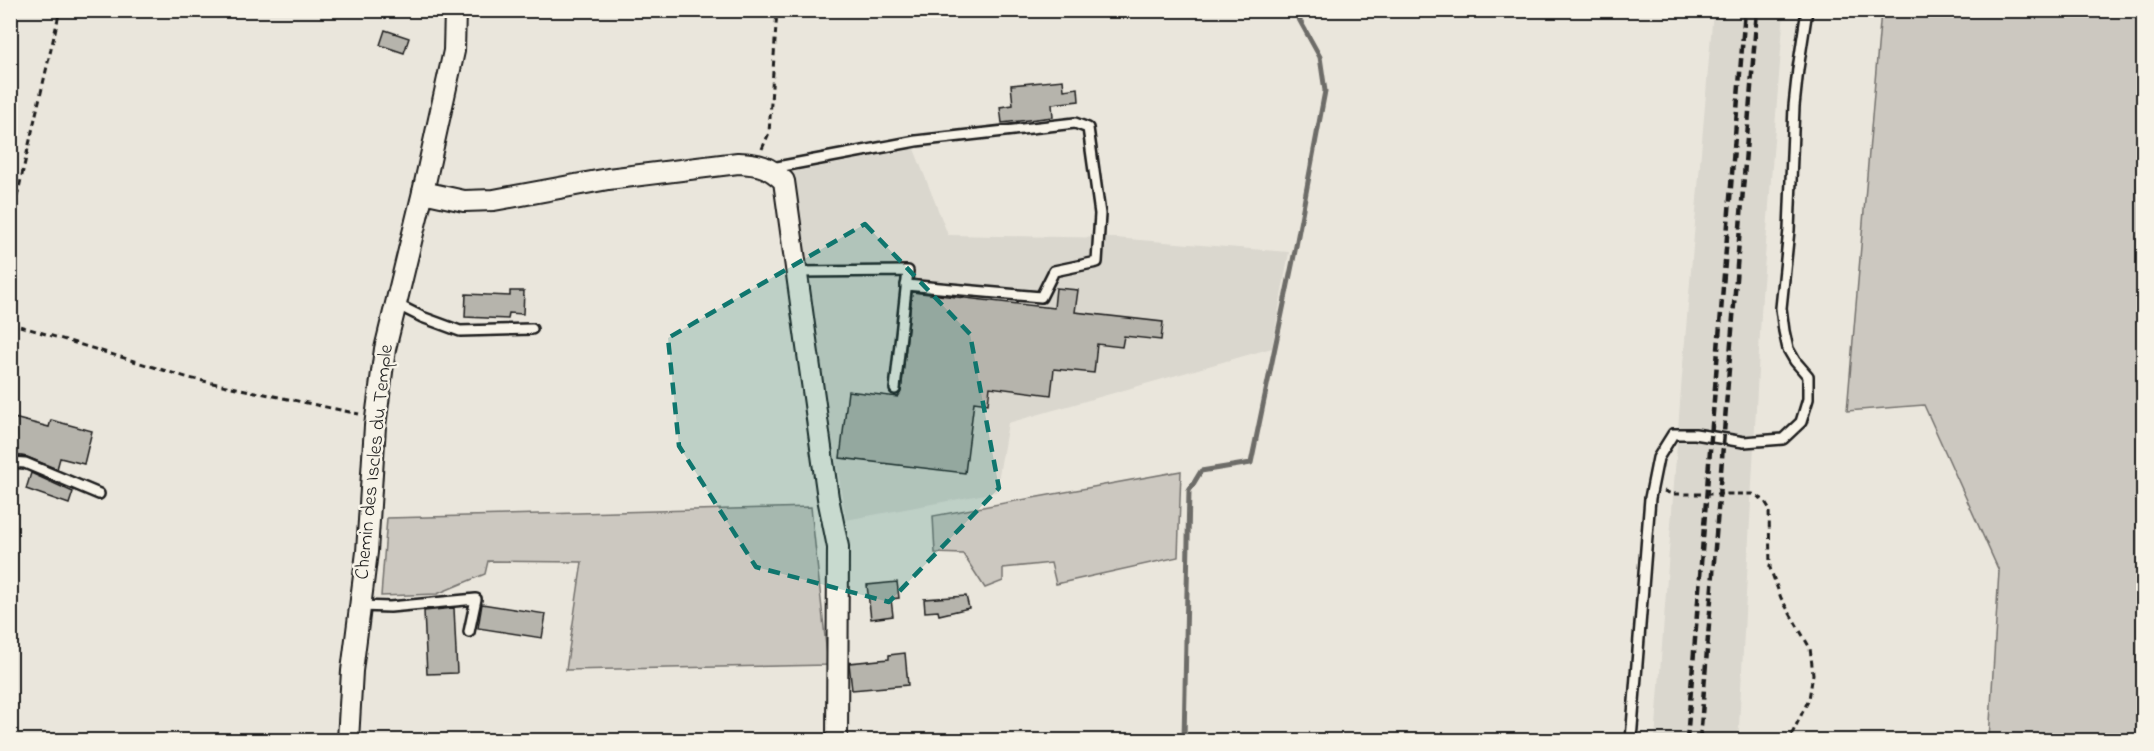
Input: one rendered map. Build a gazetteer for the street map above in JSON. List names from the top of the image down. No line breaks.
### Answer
{"streets":{"street":["Chemin des Iscles du Temple"]}}
